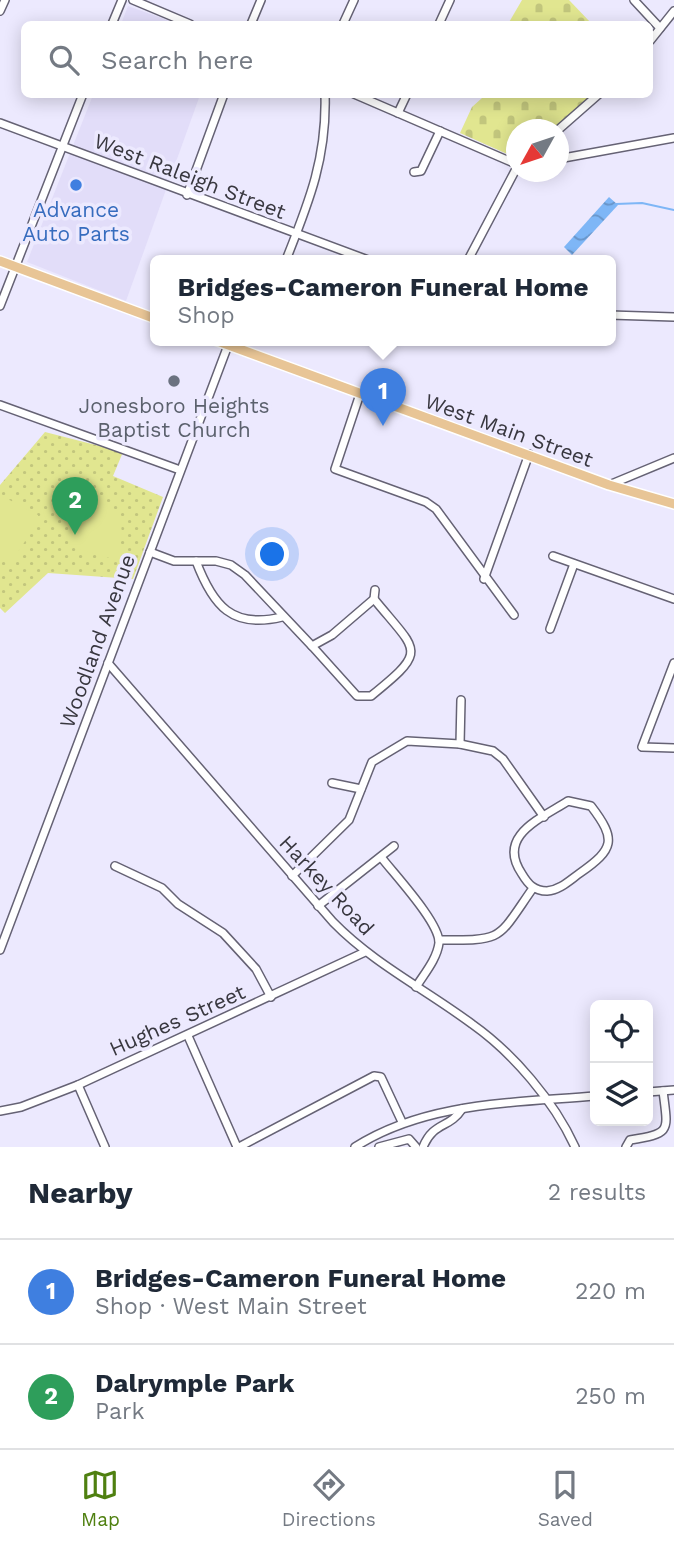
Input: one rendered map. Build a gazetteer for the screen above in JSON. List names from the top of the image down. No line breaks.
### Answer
{"streets":{"main road":["West Main Street"],"street":["West Raleigh Street","Woodland Avenue","Harkey Road","Hughes Street"]},"crossings":[["Woodland Avenue","Harkey Road"],["Harkey Road","Hughes Street"]],"places":["Advance Auto Parts","Jonesboro Heights Baptist Church"],"north":"bottom left","page":{"search":"Search here","popup":["Bridges-Cameron Funeral Home","Shop"],"pins":["1","2"],"heading":["Nearby","2 results"],"list":[{"mark":"1","name":"Bridges-Cameron Funeral Home","note":"Shop · West Main Street","value":"220 m"},{"mark":"2","name":"Dalrymple Park","note":"Park","value":"250 m"}],"nav":["Map","Directions","Saved"]}}
